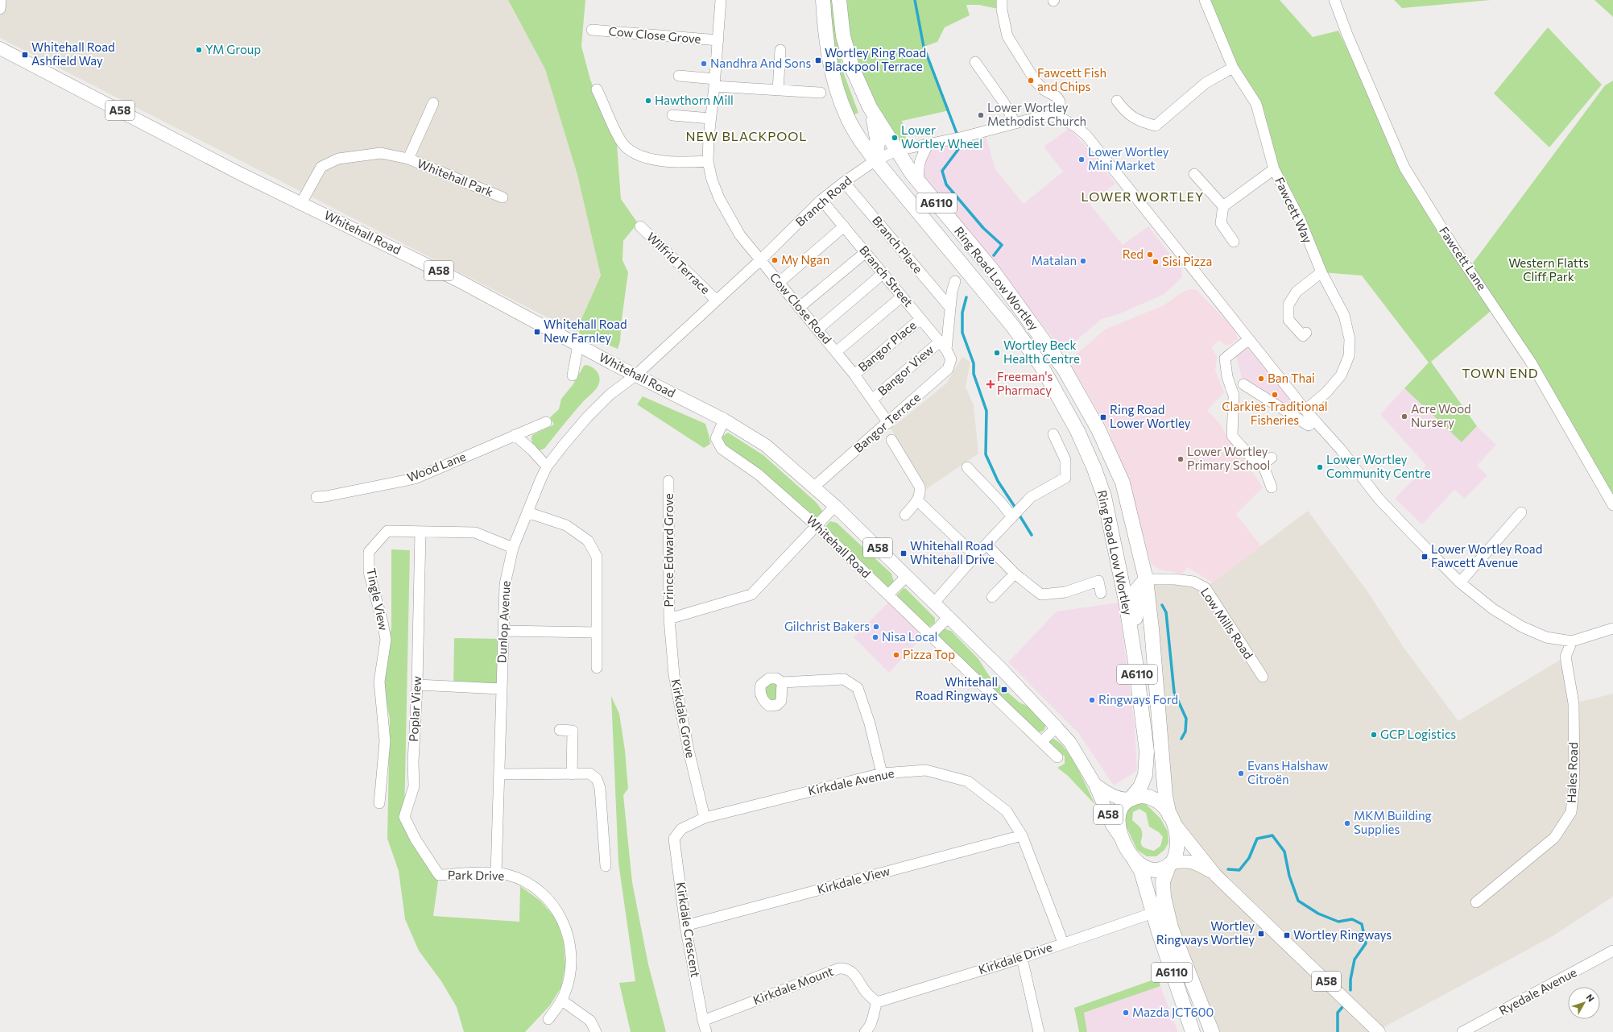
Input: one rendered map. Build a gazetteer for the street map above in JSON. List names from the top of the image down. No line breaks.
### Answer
{"streets":{"highway":["A6110","Ring Road Low Wortley"],"main road":["A58","Whitehall Road"],"street":["Cow Close Grove","Whitehall Park","Branch Road","Fawcett Way","Branch Place","Fawcett Lane","Wilfrid Terrace","Branch Street","Cow Close Road","Bangor Place","Bangor View","Bangor Terrace","Wood Lane","Prince Edward Grove","Tingle View","Dunlop Avenue","Low Mills Road","Poplar View","Kirkdale Grove","Hales Road","Kirkdale Avenue","Park Drive","Kirkdale View","Kirkdale Crescent","Kirkdale Drive","Kirkdale Mount","Ryedale Avenue"]},"crossings":[["Cow Close Grove","Cow Close Road"],["A58","A6110"],["A58","Whitehall Road"],["A58","Ring Road Low Wortley"],["Whitehall Park","Whitehall Road"],["Branch Road","A6110"],["Branch Road","Whitehall Road"],["Branch Road","Branch Place"],["Branch Road","Wilfrid Terrace"],["Branch Road","Branch Street"],["Branch Road","Ring Road Low Wortley"],["Branch Road","Cow Close Road"],["Branch Road","Dunlop Avenue"],["A6110","Whitehall Road"],["A6110","Ring Road Low Wortley"],["A6110","Kirkdale Drive"],["Whitehall Road","Ring Road Low Wortley"],["Whitehall Road","Bangor Terrace"],["Whitehall Road","Dunlop Avenue"],["Branch Street","Bangor Place"],["Branch Street","Bangor View"],["Branch Street","Bangor Terrace"],["Ring Road Low Wortley","Low Mills Road"],["Cow Close Road","Bangor Place"],["Cow Close Road","Bangor View"],["Cow Close Road","Bangor Terrace"],["Bangor View","Bangor Terrace"],["Prince Edward Grove","Kirkdale Grove"],["Tingle View","Dunlop Avenue"],["Tingle View","Poplar View"],["Dunlop Avenue","Park Drive"],["Poplar View","Park Drive"],["Kirkdale Grove","Kirkdale Avenue"],["Kirkdale Avenue","Kirkdale View"],["Kirkdale Avenue","Kirkdale Crescent"],["Kirkdale Avenue","Kirkdale Drive"],["Kirkdale View","Kirkdale Crescent"],["Kirkdale Crescent","Kirkdale Mount"],["Kirkdale Drive","Kirkdale Mount"]],"districts":["NEW BLACKPOOL","LOWER WORTLEY","TOWN END"],"parks":["Western Flatts Cliff Park"],"places":{"other":["YM Group","Nandhra And Sons","Fawcett Fish and Chips","Hawthorn Mill","Lower Wortley Methodist Church","Lower Wortley Wheel","Lower Wortley Mini Market","Red","My Ngan","Matalan","Sisi Pizza","Wortley Beck Health Centre","Ban Thai","Clarkies Traditional Fisheries","Acre Wood Nursery","Lower Wortley Primary School","Lower Wortley Community Centre","Gilchrist Bakers","Nisa Local","Pizza Top","Ringways Ford","GCP Logistics","Evans Halshaw Citroën","MKM Building Supplies","Mazda JCT600"],"transit":["Whitehall Road Ashfield Way","Wortley Ring Road Blackpool Terrace","Whitehall Road New Farnley","Ring Road Lower Wortley","Whitehall Road Whitehall Drive","Lower Wortley Road Fawcett Avenue","Whitehall Road Ringways","Wortley Ringways Wortley","Wortley Ringways"],"health":["Freeman's Pharmacy"]},"north":"top right"}
